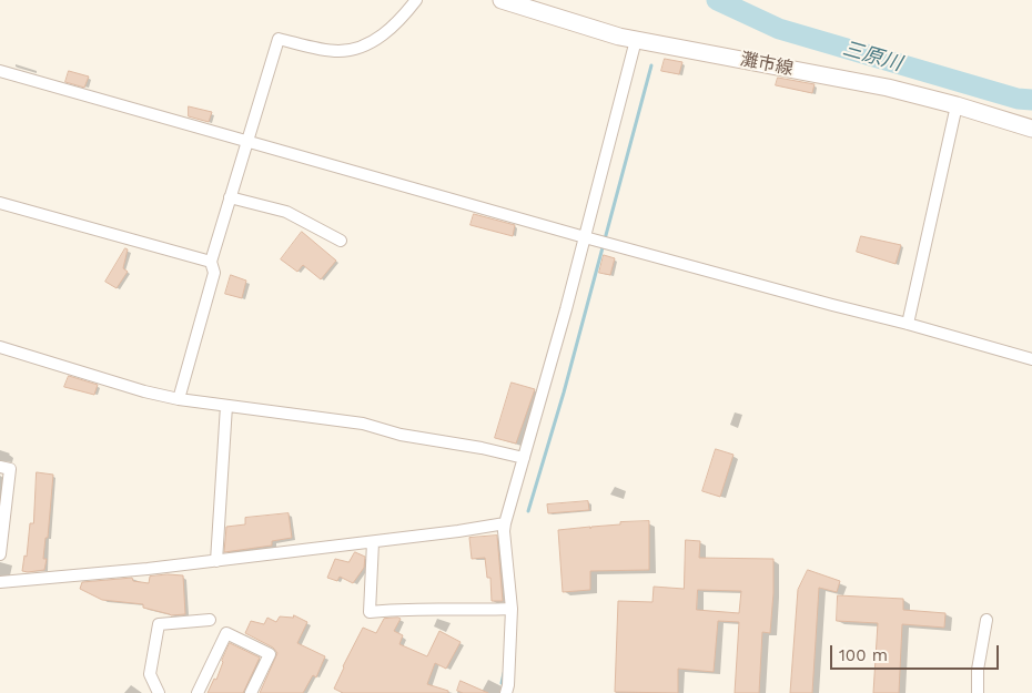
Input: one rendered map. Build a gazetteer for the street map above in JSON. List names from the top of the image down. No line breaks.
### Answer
{"streets":{"main road":["灘市線"]},"water":["三原川"],"scale_bar":"100 m"}
